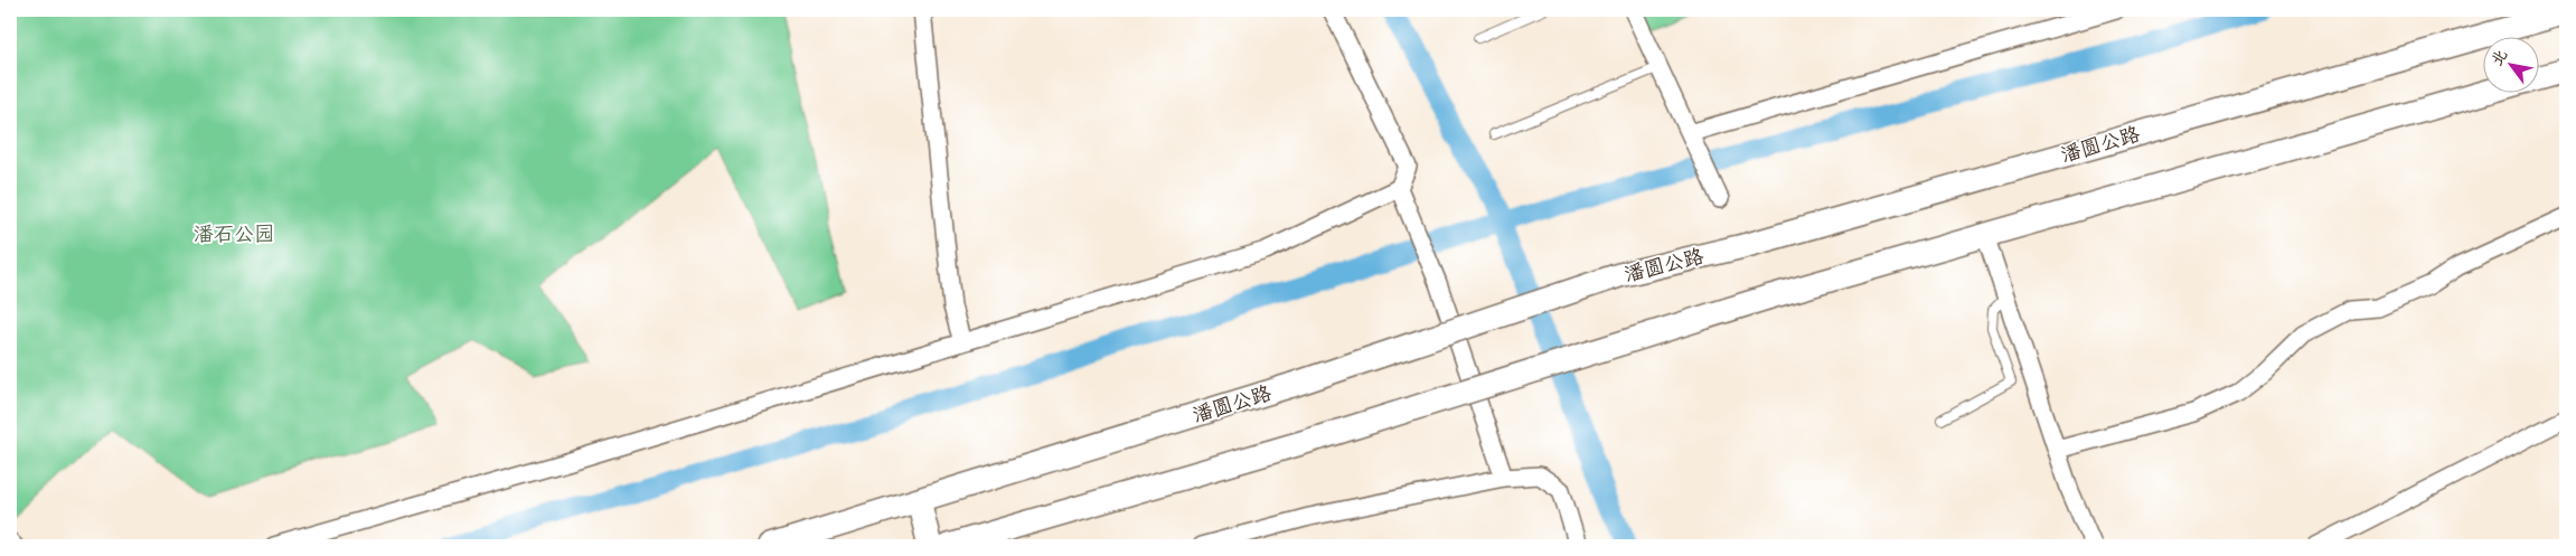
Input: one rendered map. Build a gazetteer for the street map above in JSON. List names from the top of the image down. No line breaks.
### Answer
{"streets":{"main road":["潘圆公路"]},"parks":["潘石公园"],"north":"top left"}
